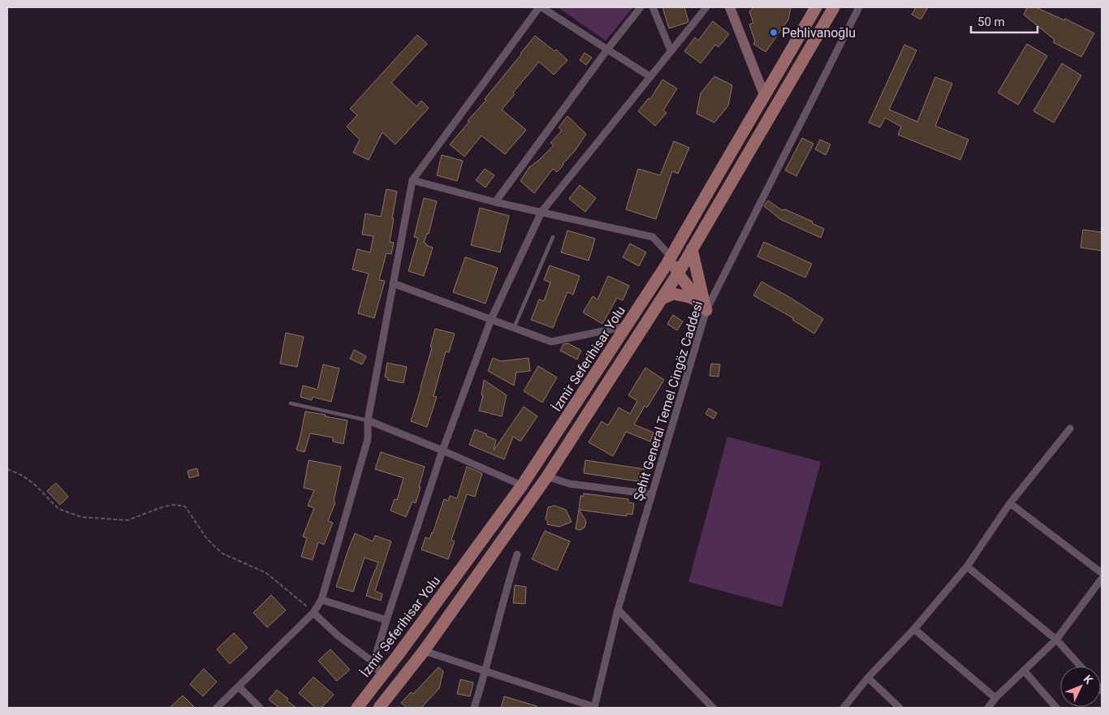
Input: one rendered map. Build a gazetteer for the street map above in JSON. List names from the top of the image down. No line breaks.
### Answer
{"streets":{"main road":["İzmir Seferihisar Yolu"],"street":["Şehit General Temel Cingöz Caddesi"]},"places":["Pehlivanoğlu"],"scale_bar":"50 m","north":"top right"}
